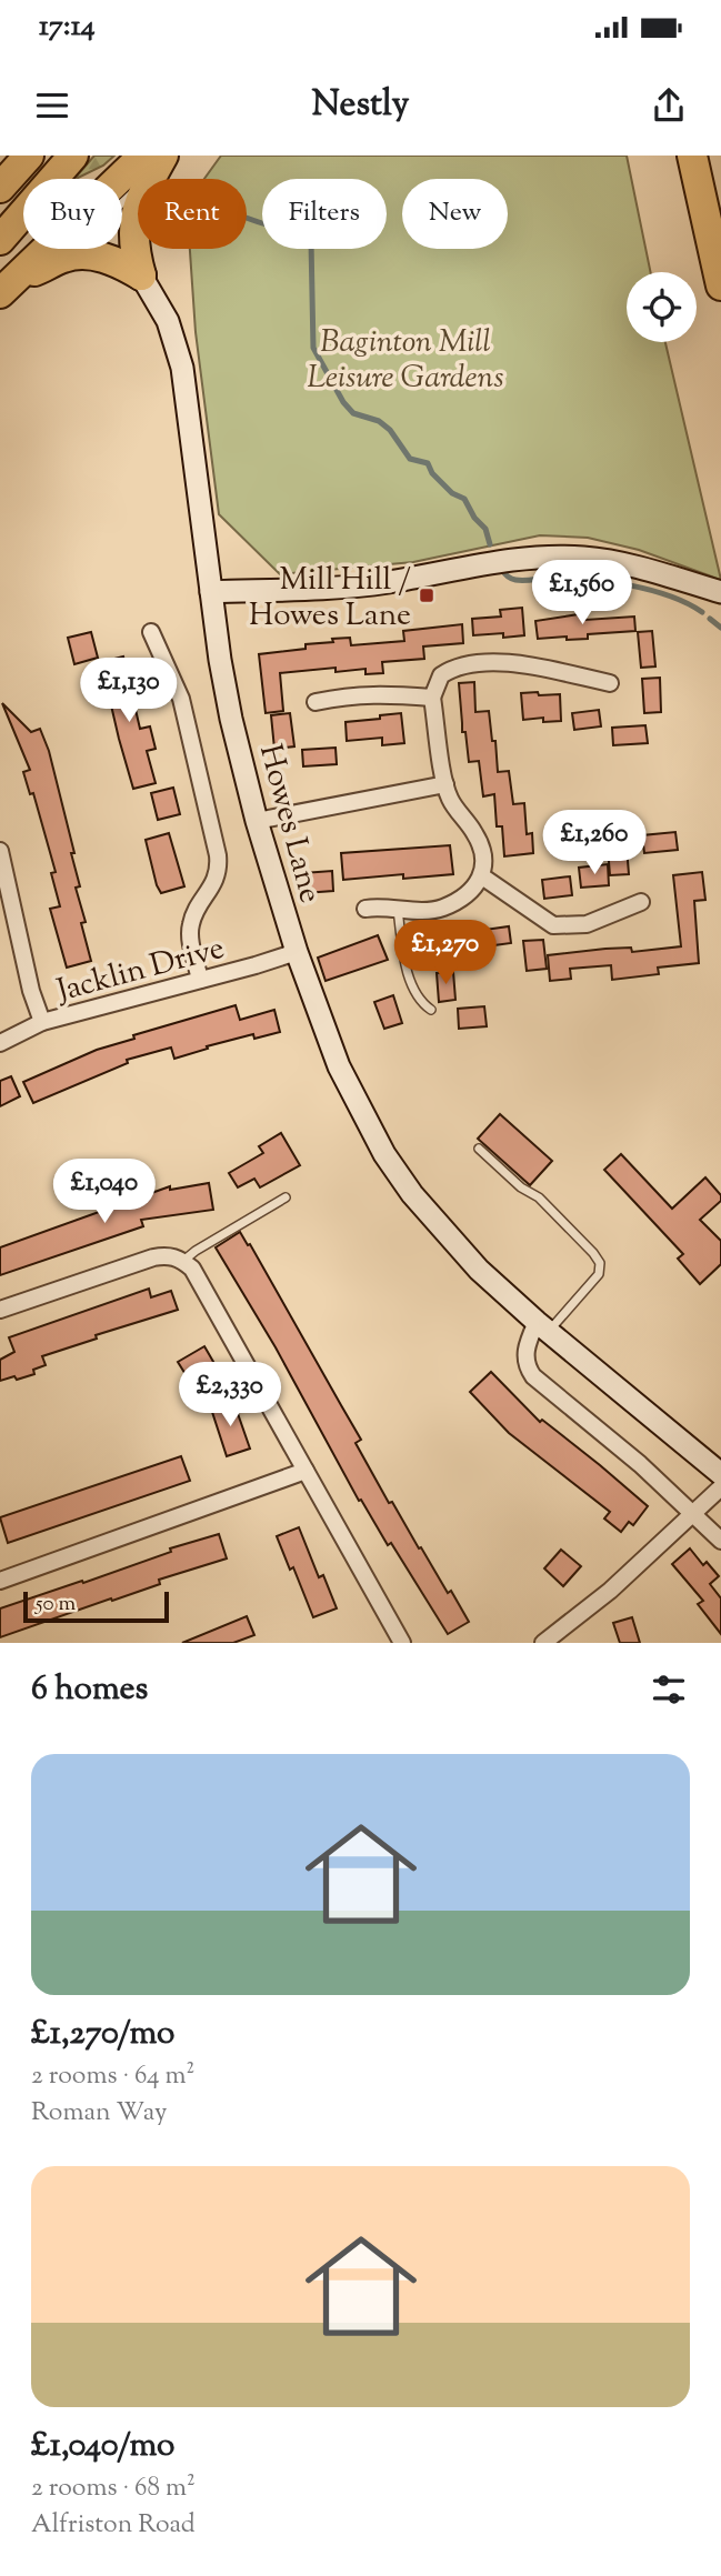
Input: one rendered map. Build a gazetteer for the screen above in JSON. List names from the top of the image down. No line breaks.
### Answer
{"streets":{"main road":["Howes Lane"],"street":["Jacklin Drive"]},"crossings":[["Howes Lane","Jacklin Drive"]],"parks":["Baginton Mill Leisure Gardens"],"places":{"transit":["Mill Hill / Howes Lane"]},"scale_bar":"50 m","page":{"status":"17:14","header":"Nestly","chip":["Buy","Rent","Filters","New"],"price":["£1,560","£1,130","£1,260","£1,270","£1,040","£2,330"],"scale":"50 m","heading":"6 homes","list":[{"name":"£1,270/mo","note":"2 rooms · 64 m² · Roman Way"},{"name":"£1,040/mo","note":"2 rooms · 68 m² · Alfriston Road"}]}}
